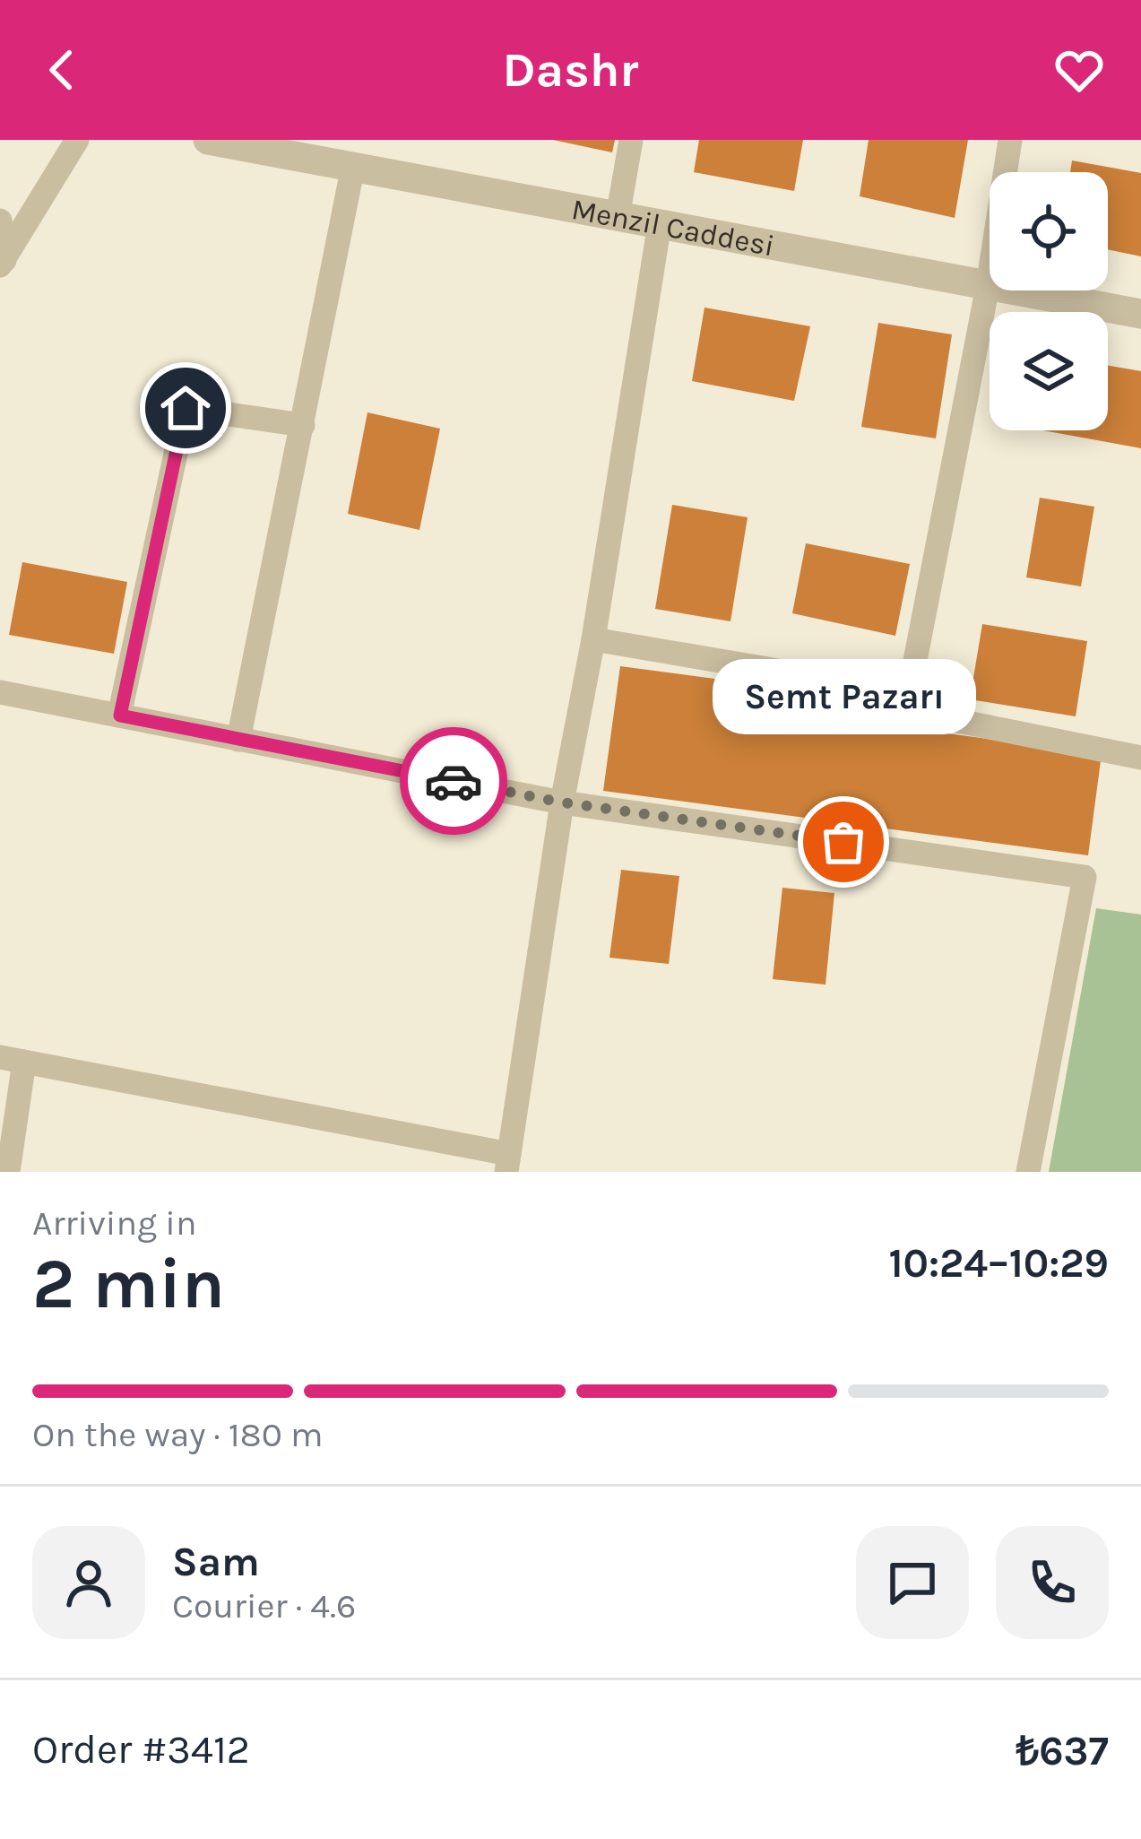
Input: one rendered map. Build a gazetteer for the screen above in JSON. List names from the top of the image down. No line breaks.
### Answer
{"streets":{"street":["Menzil Caddesi"]},"places":["Semt Pazarı"],"page":{"header":"Dashr","bubble":"Semt Pazarı","heading":["2 min","Arriving in","10:24–10:29"],"panel":["Sam","Courier · 4.6","Order #3412","₺637"],"bar":"On the way · 180 m"}}
